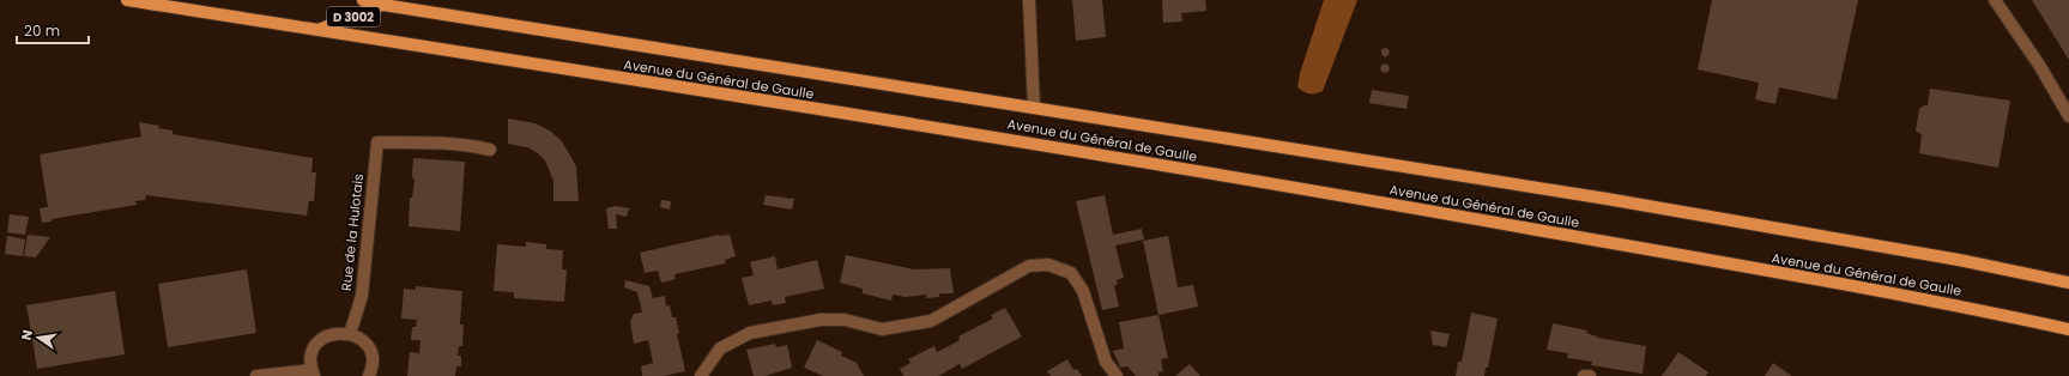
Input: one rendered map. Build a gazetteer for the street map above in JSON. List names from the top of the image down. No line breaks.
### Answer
{"streets":{"main road":["D 3002","Avenue du Général de Gaulle"],"street":["Rue de la Hulotais"]},"crossings":[["D 3002","Avenue du Général de Gaulle"]],"scale_bar":"20 m","north":"left"}
